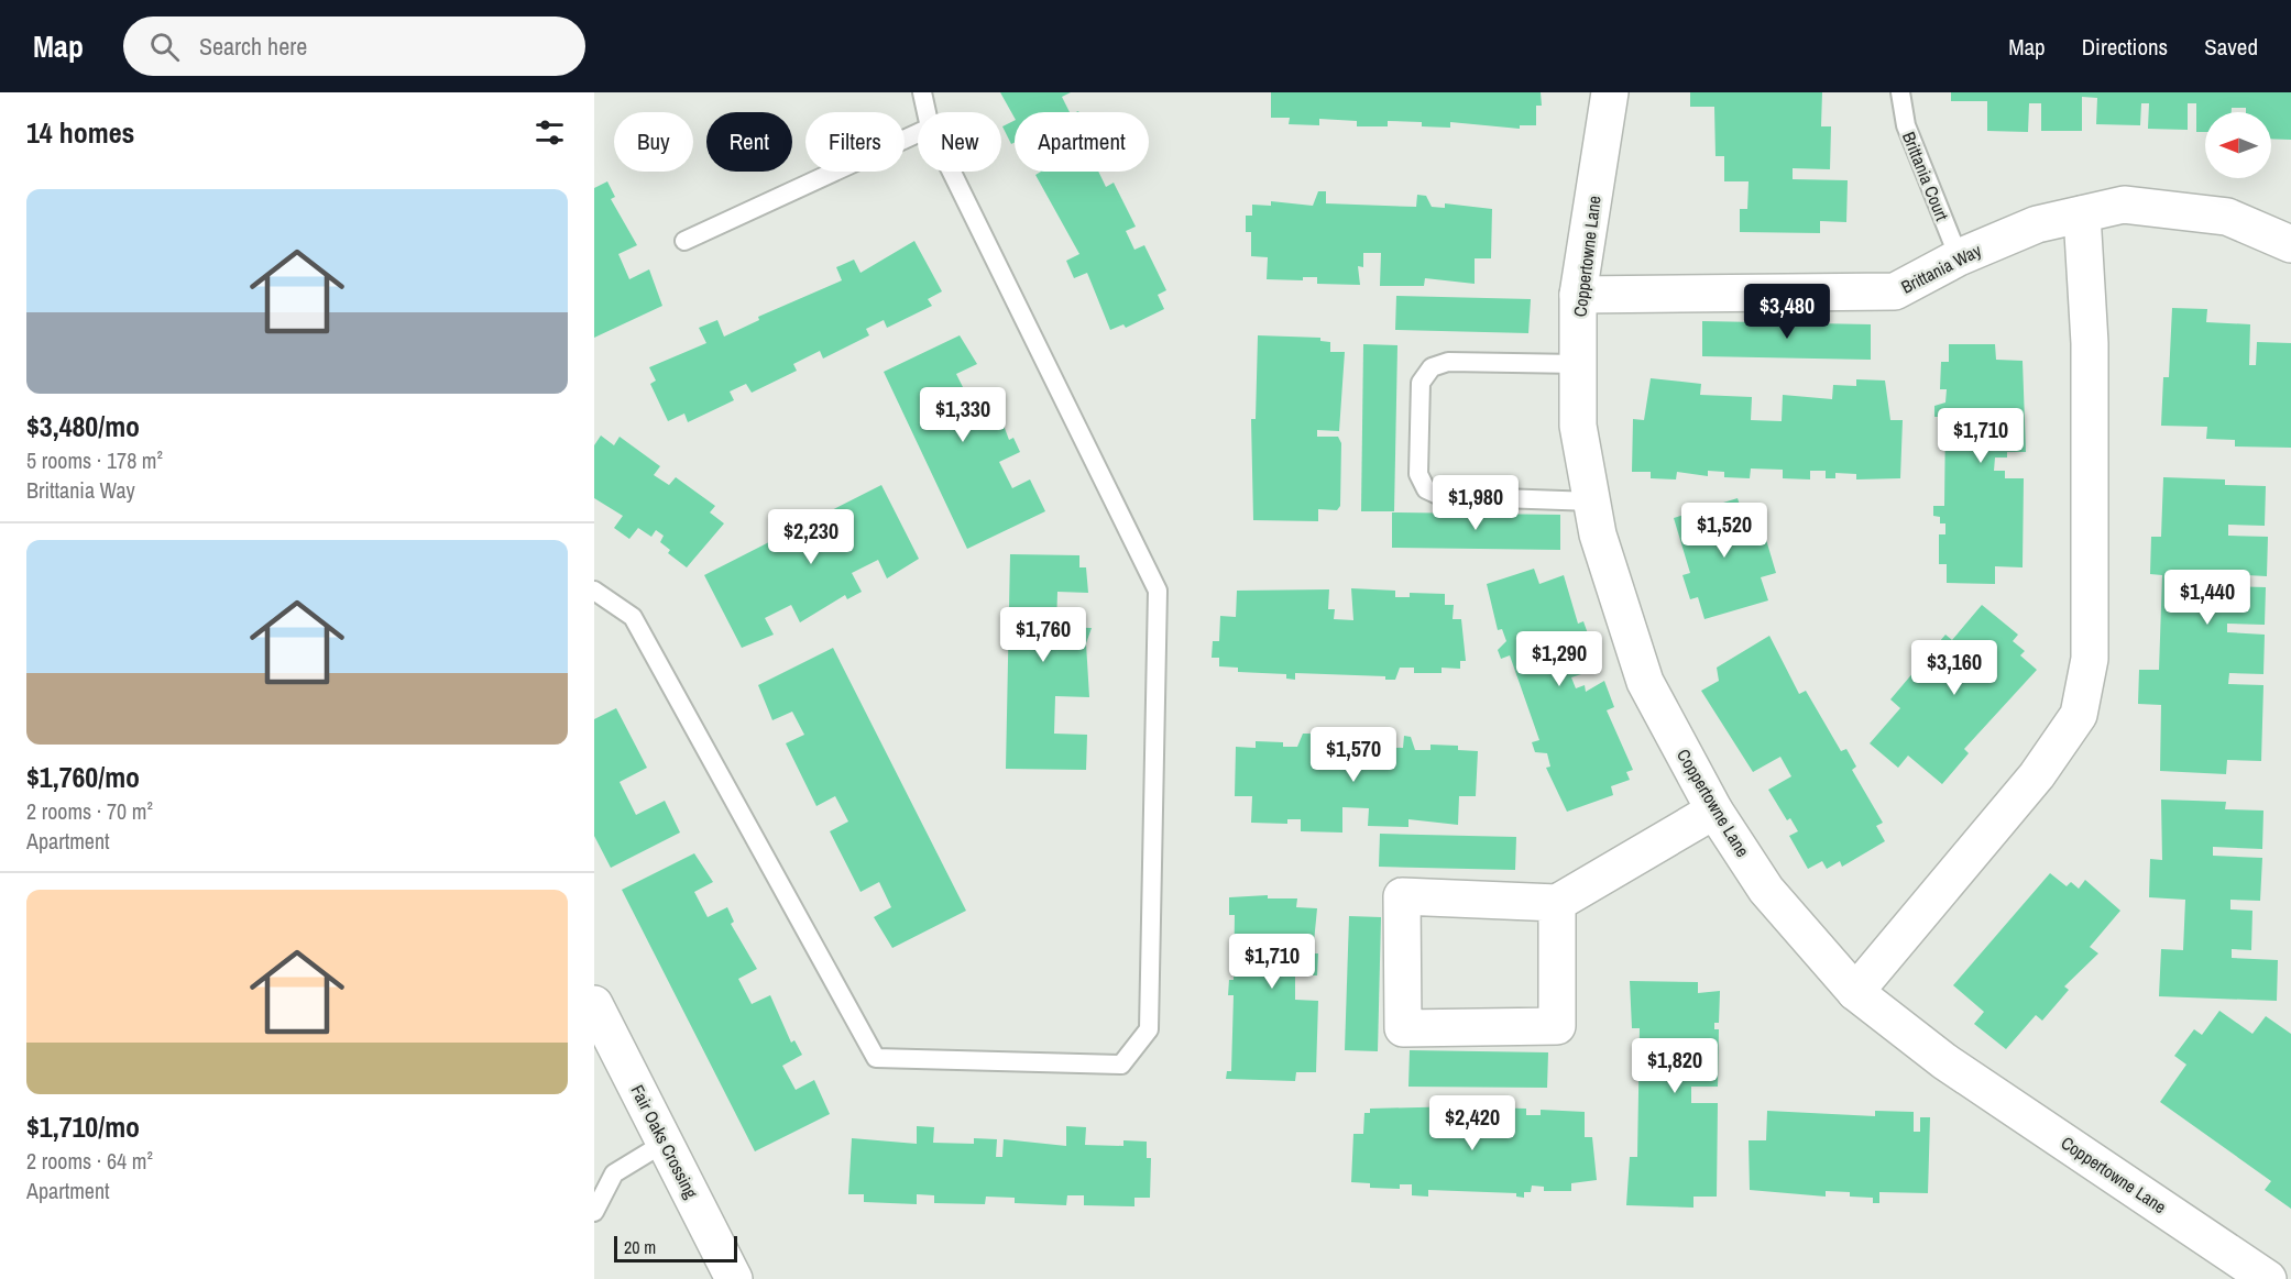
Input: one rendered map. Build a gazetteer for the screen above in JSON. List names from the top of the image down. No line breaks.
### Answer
{"streets":{"street":["Coppertowne Lane","Brittania Way","Fair Oaks Crossing"],"lane":["Brittania Court"]},"crossings":[["Brittania Court","Brittania Way"],["Coppertowne Lane","Brittania Way"]],"scale_bar":"20 m","north":"left","page":{"header":"Map","search":"Search here","nav":["Map","Directions","Saved"],"heading":"14 homes","chip":["Buy","Rent","Filters","New","Apartment"],"list":[{"name":"$3,480/mo","note":"5 rooms · 178 m² · Brittania Way"},{"name":"$1,760/mo","note":"2 rooms · 70 m² · Apartment"},{"name":"$1,710/mo","note":"2 rooms · 64 m² · Apartment"}],"price":["$3,480","$1,330","$1,710","$1,980","$1,520","$2,230","$1,440","$1,760","$1,290","$3,160","$1,570","$1,710","$1,820","$2,420"],"scale":"20 m"}}
